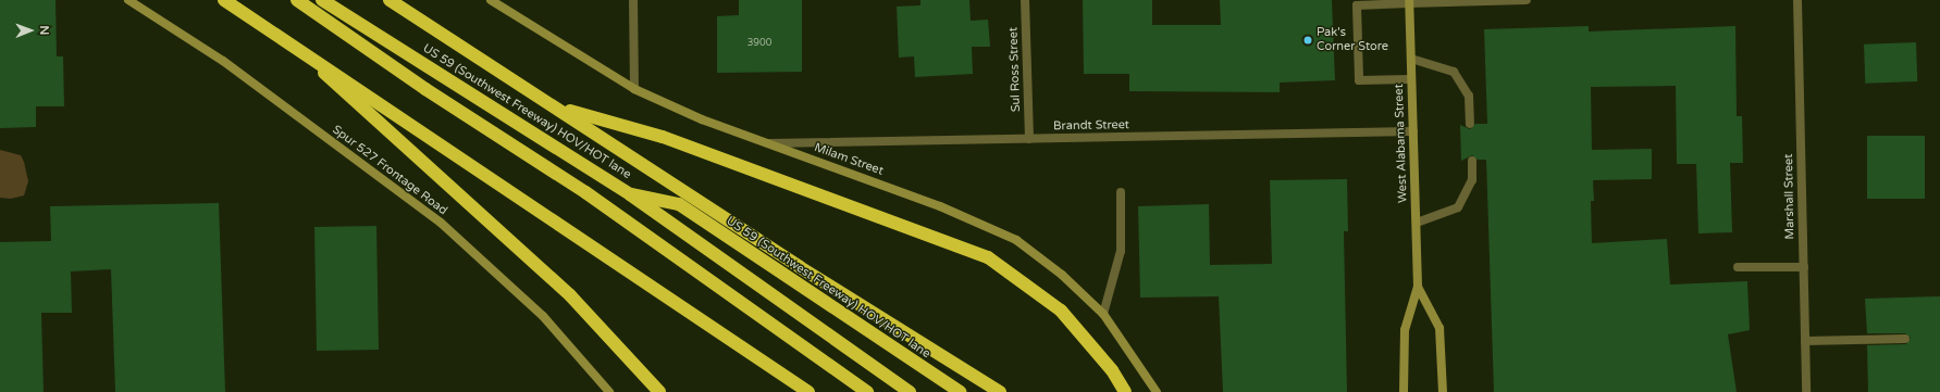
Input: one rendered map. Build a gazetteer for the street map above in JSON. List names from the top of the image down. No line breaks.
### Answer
{"streets":{"highway":["US 59 (Southwest Freeway) HOV/HOT lane"],"main road":["West Alabama Street","Milam Street","Spur 527 Frontage Road"],"street":["Sul Ross Street","Brandt Street","Marshall Street"]},"crossings":[["Sul Ross Street","Brandt Street"],["Brandt Street","West Alabama Street"],["Brandt Street","Milam Street"]],"places":["Pak's Corner Store"],"house_numbers":["3900"],"north":"right"}
